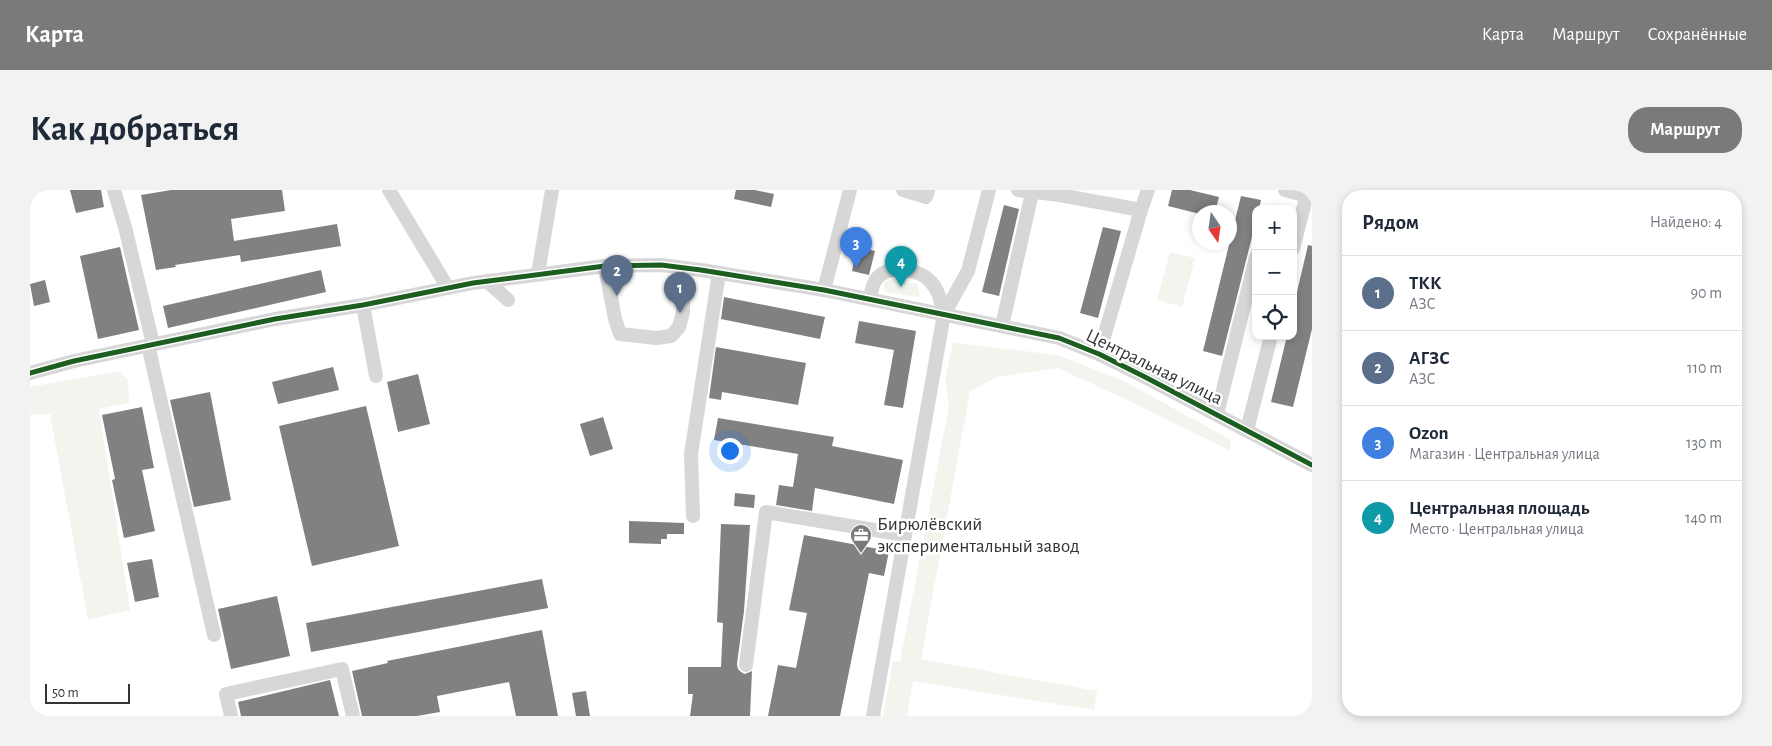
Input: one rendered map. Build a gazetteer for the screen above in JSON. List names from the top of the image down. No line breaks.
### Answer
{"streets":{"street":["Центральная улица"]},"places":{"office":["Бирюлёвский экспериментальный завод"]},"scale_bar":"50 m","north":"bottom","page":{"header":"Карта","nav":["Карта","Маршрут","Сохранённые"],"buttons":"Маршрут","title":"Как добраться","heading":["Рядом","Найдено: 4"],"map_buttons":["+","−"],"pins":["3","4","2","1"],"list":[{"mark":"1","name":"ТКК","note":"АЗС","value":"90 m"},{"mark":"2","name":"АГЗС","note":"АЗС","value":"110 m"},{"mark":"3","name":"Ozon","note":"Магазин · Центральная улица","value":"130 m"},{"mark":"4","name":"Центральная площадь","note":"Место · Центральная улица","value":"140 m"}],"scale":"50 m"}}
